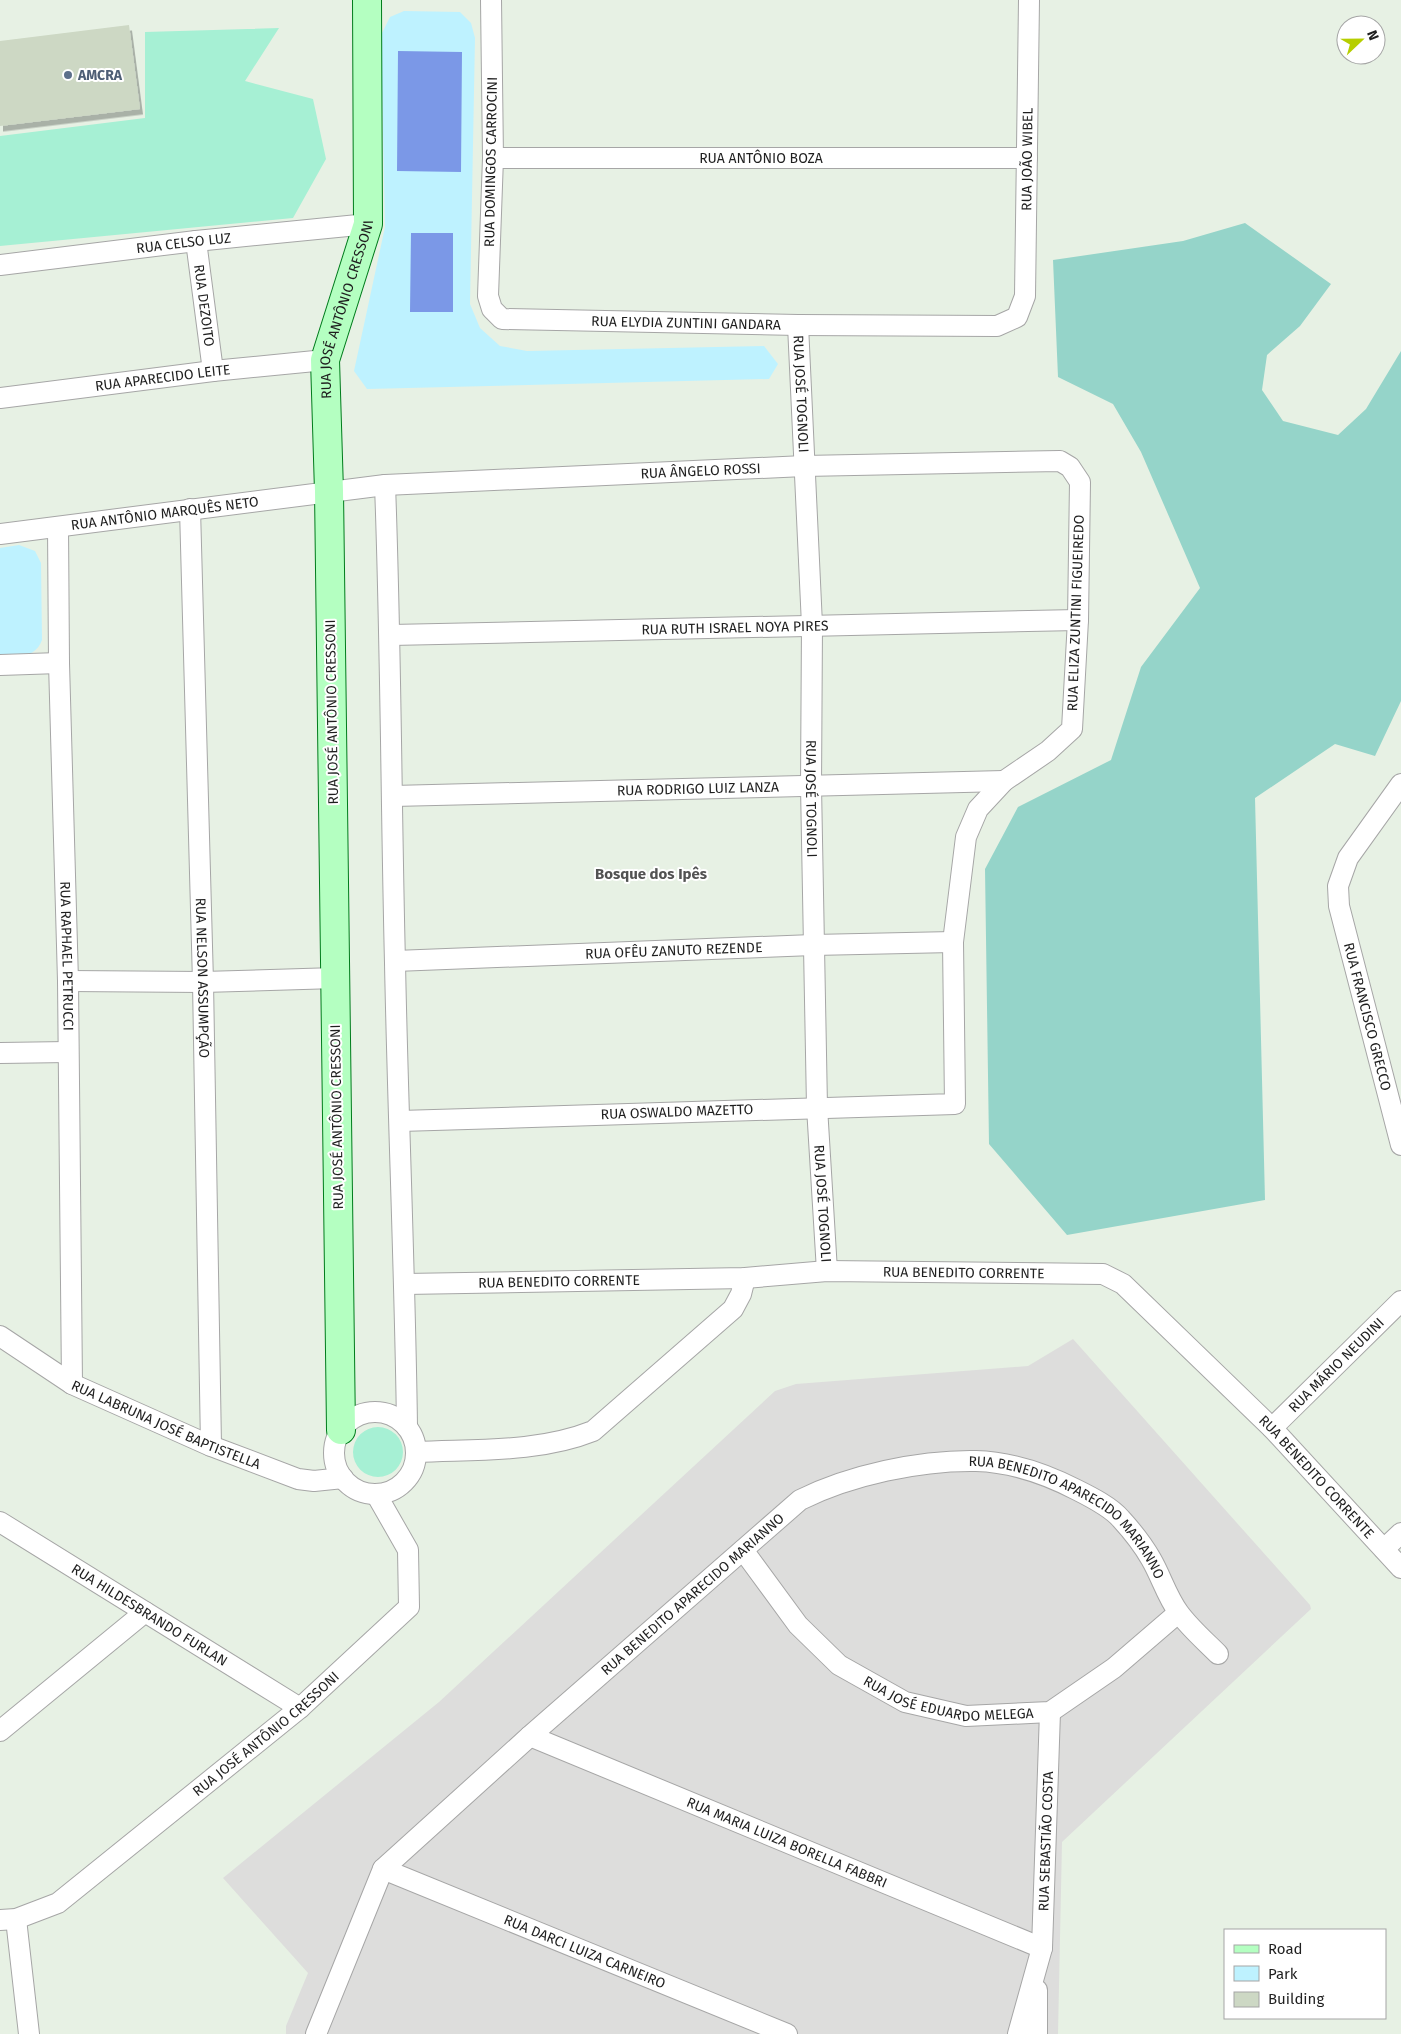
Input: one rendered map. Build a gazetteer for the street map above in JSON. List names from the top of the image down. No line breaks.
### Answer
{"streets":{"street":["RUA ANTÔNIO BOZA","RUA JOÃO WIBEL","RUA DOMINGOS CARROCINI","RUA CELSO LUZ","RUA DEZOITO","RUA JOSÉ ANTÔNIO CRESSONI","RUA ELYDIA ZUNTINI GANDARA","RUA APARECIDO LEITE","RUA JOSÉ TOGNOLI","RUA ÂNGELO ROSSI","RUA ANTÔNIO MARQUÊS NETO","RUA ELIZA ZUNTINI FIGUEIREDO","RUA RUTH ISRAEL NOYA PIRES","RUA RODRIGO LUIZ LANZA","RUA OFÊU ZANUTO REZENDE","RUA RAPHAEL PETRUCCI","RUA NELSON ASSUMPÇÃO","RUA FRANCISCO GRECCO","RUA OSWALDO MAZETTO","RUA BENEDITO CORRENTE","RUA MÁRIO NEUDINI","RUA LABRUNA JOSÉ BAPTISTELLA","RUA BENEDITO APARECIDO MARIANNO","RUA HILDESBRANDO FURLAN","RUA JOSÉ EDUARDO MELEGA","RUA SEBASTIÃO COSTA","RUA MARIA LUIZA BORELLA FABBRI","RUA DARCI LUIZA CARNEIRO"]},"crossings":[["RUA ANTÔNIO BOZA","RUA JOÃO WIBEL"],["RUA ANTÔNIO BOZA","RUA DOMINGOS CARROCINI"],["RUA JOÃO WIBEL","RUA ELYDIA ZUNTINI GANDARA"],["RUA DOMINGOS CARROCINI","RUA ELYDIA ZUNTINI GANDARA"],["RUA CELSO LUZ","RUA DEZOITO"],["RUA CELSO LUZ","RUA JOSÉ ANTÔNIO CRESSONI"],["RUA DEZOITO","RUA APARECIDO LEITE"],["RUA JOSÉ ANTÔNIO CRESSONI","RUA APARECIDO LEITE"],["RUA JOSÉ ANTÔNIO CRESSONI","RUA ÂNGELO ROSSI"],["RUA JOSÉ ANTÔNIO CRESSONI","RUA ANTÔNIO MARQUÊS NETO"],["RUA JOSÉ ANTÔNIO CRESSONI","RUA LABRUNA JOSÉ BAPTISTELLA"],["RUA JOSÉ ANTÔNIO CRESSONI","RUA HILDESBRANDO FURLAN"],["RUA ELYDIA ZUNTINI GANDARA","RUA JOSÉ TOGNOLI"],["RUA JOSÉ TOGNOLI","RUA ÂNGELO ROSSI"],["RUA JOSÉ TOGNOLI","RUA RUTH ISRAEL NOYA PIRES"],["RUA JOSÉ TOGNOLI","RUA RODRIGO LUIZ LANZA"],["RUA JOSÉ TOGNOLI","RUA OFÊU ZANUTO REZENDE"],["RUA JOSÉ TOGNOLI","RUA OSWALDO MAZETTO"],["RUA JOSÉ TOGNOLI","RUA BENEDITO CORRENTE"],["RUA ÂNGELO ROSSI","RUA ANTÔNIO MARQUÊS NETO"],["RUA ÂNGELO ROSSI","RUA ELIZA ZUNTINI FIGUEIREDO"],["RUA ANTÔNIO MARQUÊS NETO","RUA RAPHAEL PETRUCCI"],["RUA ANTÔNIO MARQUÊS NETO","RUA NELSON ASSUMPÇÃO"],["RUA ELIZA ZUNTINI FIGUEIREDO","RUA RUTH ISRAEL NOYA PIRES"],["RUA ELIZA ZUNTINI FIGUEIREDO","RUA RODRIGO LUIZ LANZA"],["RUA ELIZA ZUNTINI FIGUEIREDO","RUA OFÊU ZANUTO REZENDE"],["RUA ELIZA ZUNTINI FIGUEIREDO","RUA OSWALDO MAZETTO"],["RUA RAPHAEL PETRUCCI","RUA LABRUNA JOSÉ BAPTISTELLA"],["RUA NELSON ASSUMPÇÃO","RUA LABRUNA JOSÉ BAPTISTELLA"],["RUA BENEDITO CORRENTE","RUA MÁRIO NEUDINI"],["RUA BENEDITO APARECIDO MARIANNO","RUA JOSÉ EDUARDO MELEGA"],["RUA BENEDITO APARECIDO MARIANNO","RUA MARIA LUIZA BORELLA FABBRI"],["RUA BENEDITO APARECIDO MARIANNO","RUA DARCI LUIZA CARNEIRO"],["RUA JOSÉ EDUARDO MELEGA","RUA SEBASTIÃO COSTA"],["RUA SEBASTIÃO COSTA","RUA MARIA LUIZA BORELLA FABBRI"]],"districts":["Bosque dos Ipês"],"places":["AMCRA"],"legend":["Road","Park","Building"],"north":"right"}
